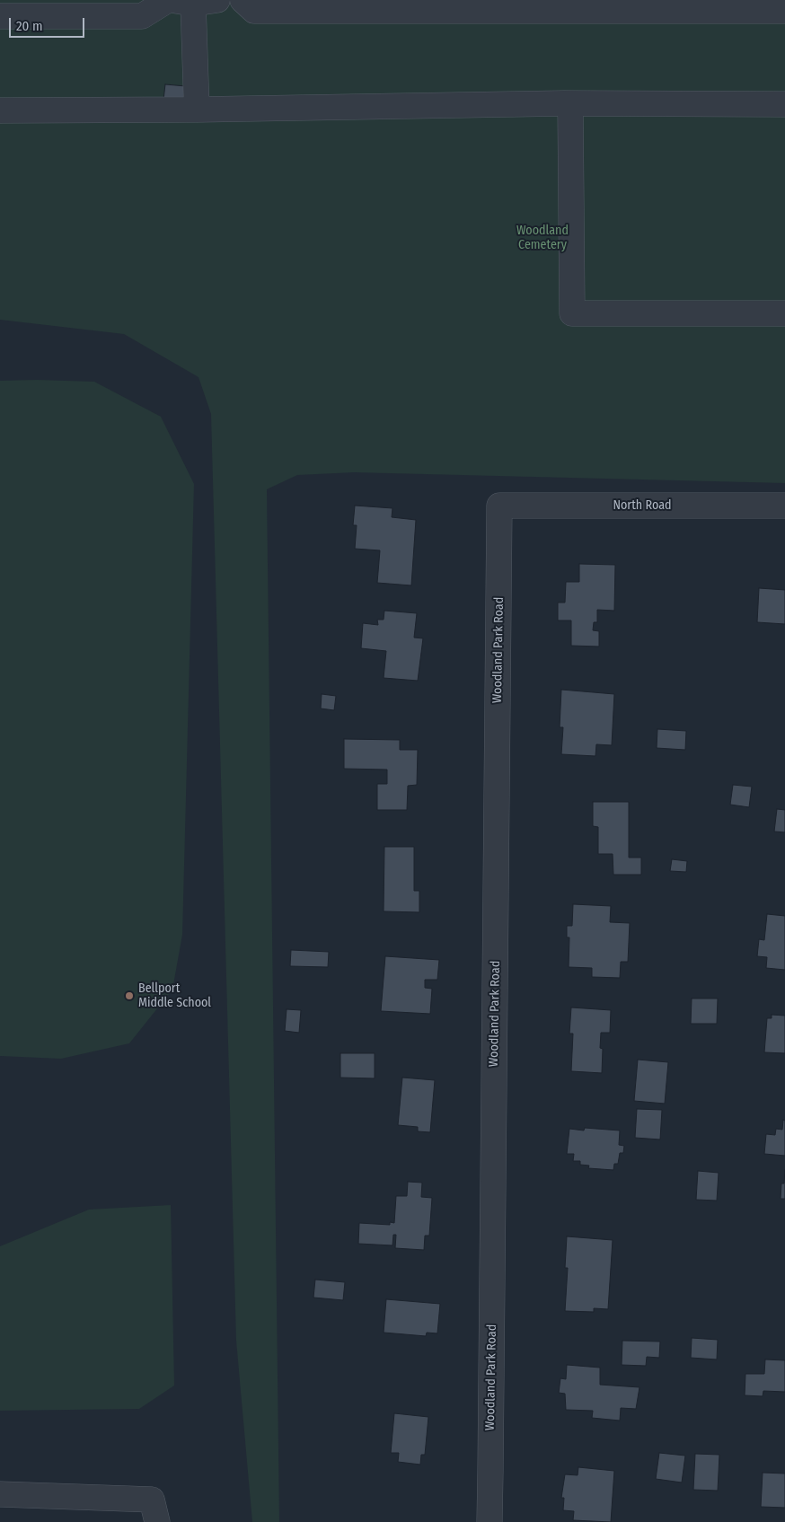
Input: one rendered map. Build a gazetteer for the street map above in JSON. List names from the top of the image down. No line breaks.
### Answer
{"streets":{"street":["North Road","Woodland Park Road"]},"crossings":[["North Road","Woodland Park Road"]],"parks":["Woodland Cemetery"],"places":["Bellport Middle School"],"scale_bar":"20 m"}
